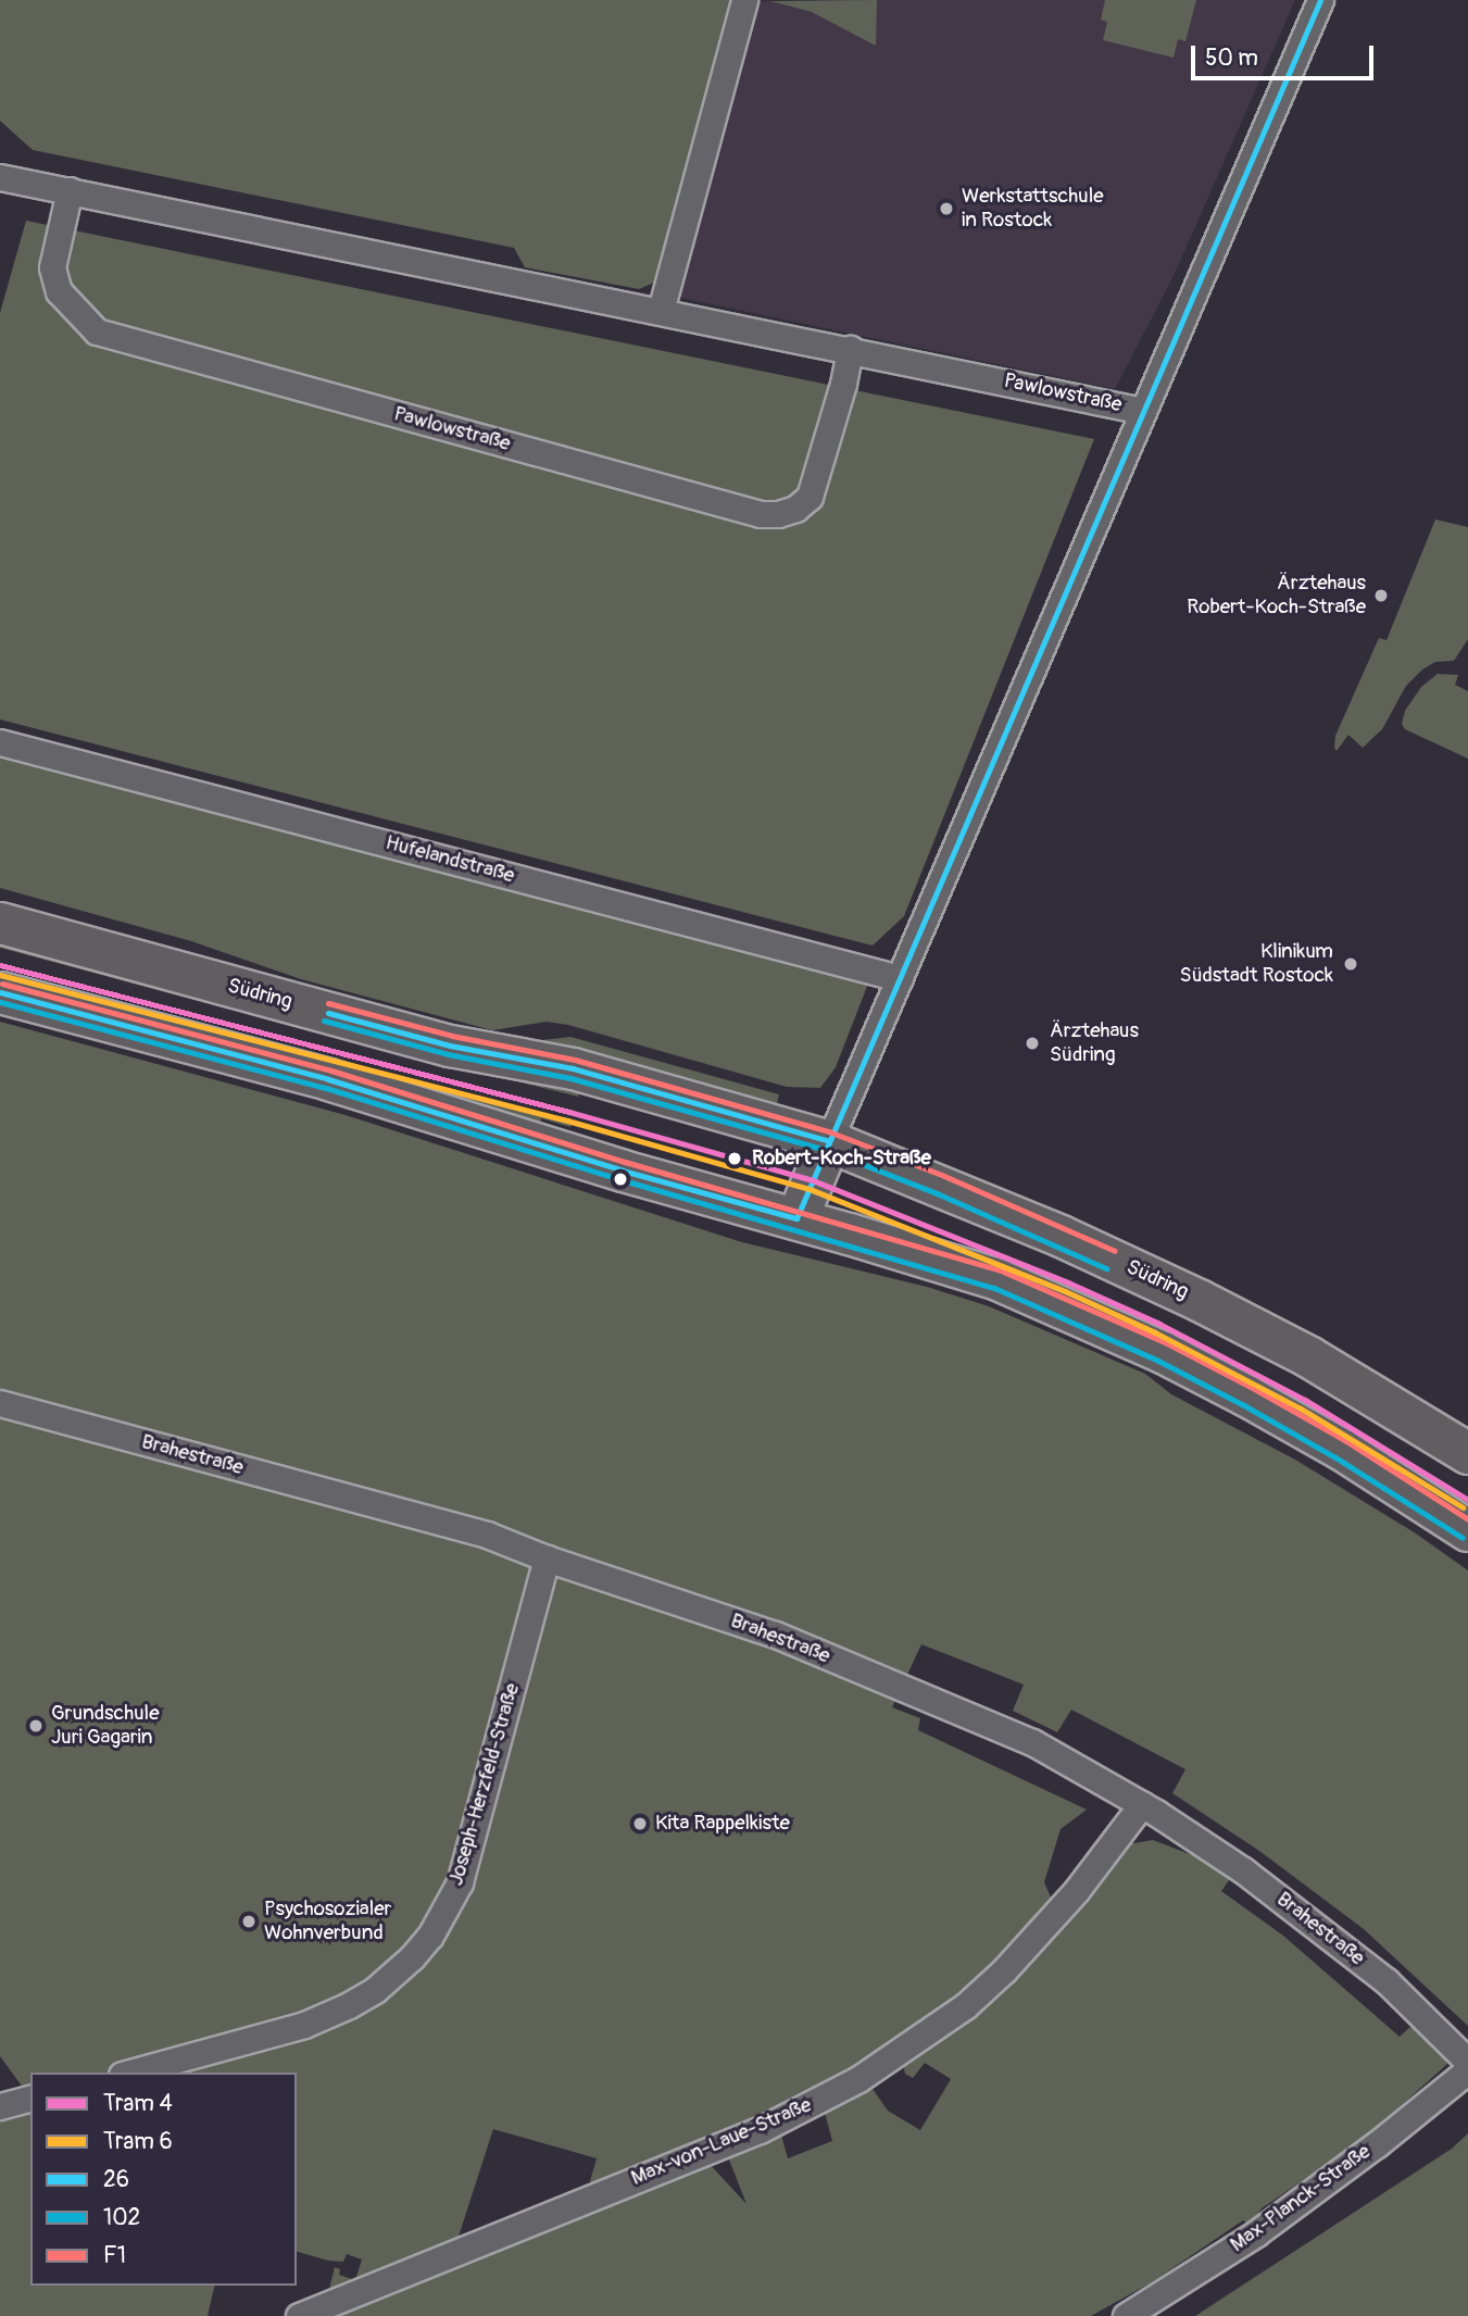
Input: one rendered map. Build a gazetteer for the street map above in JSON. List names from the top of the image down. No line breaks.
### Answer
{"streets":{"main road":["Südring"],"street":["Pawlowstraße","Hufelandstraße","Brahestraße","Joseph-Herzfeld-Straße","Max-von-Laue-Straße","Max-Planck-Straße"]},"crossings":[["Brahestraße","Joseph-Herzfeld-Straße"],["Brahestraße","Max-von-Laue-Straße"]],"places":["Werkstattschule in Rostock","Ärztehaus Robert-Koch-Straße","Klinikum Südstadt Rostock","Ärztehaus Südring","Robert-Koch-Straße","Grundschule Juri Gagarin","Kita Rappelkiste","Psychosozialer Wohnverbund"],"lines":["transit line 26","tram line 4","tram line 6","transit line F1","transit line 102"],"legend":["Tram 4","Tram 6","26","102","F1"],"scale_bar":"50 m"}
